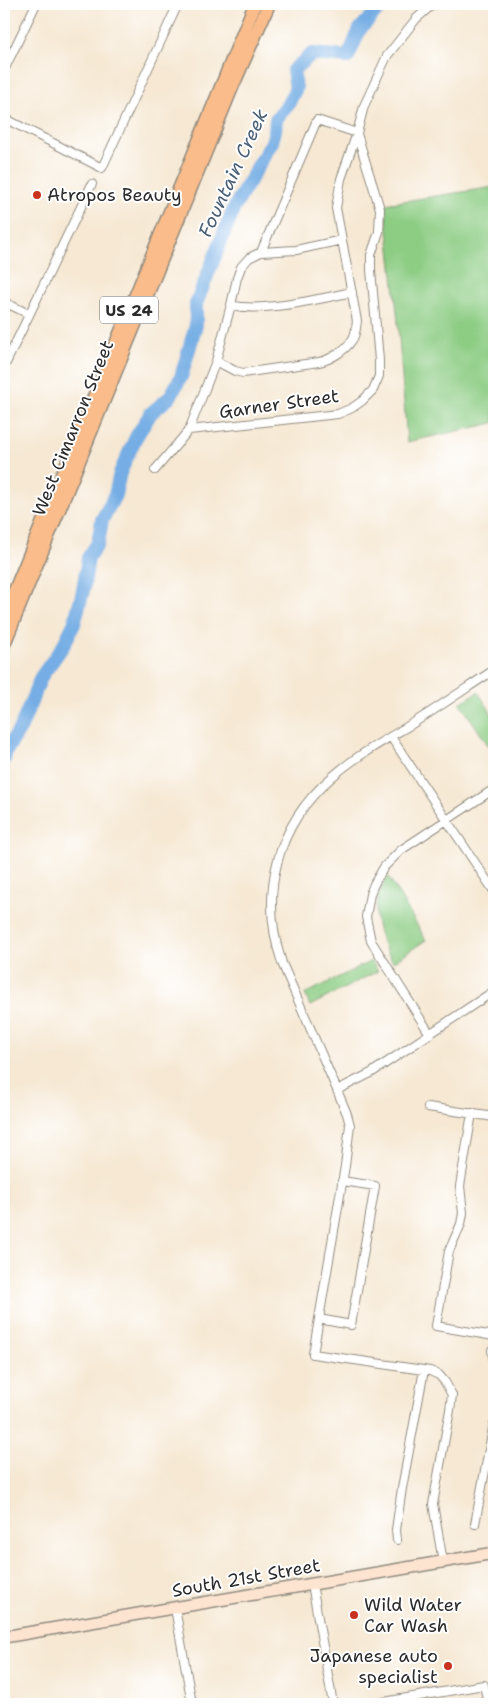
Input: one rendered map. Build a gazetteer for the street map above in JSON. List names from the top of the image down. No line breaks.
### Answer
{"streets":{"highway":["US 24","West Cimarron Street"],"main road":["South 21st Street"],"street":["Garner Street"]},"water":["Fountain Creek"],"places":["Atropos Beauty","Wild Water Car Wash","Japanese auto specialist"]}
